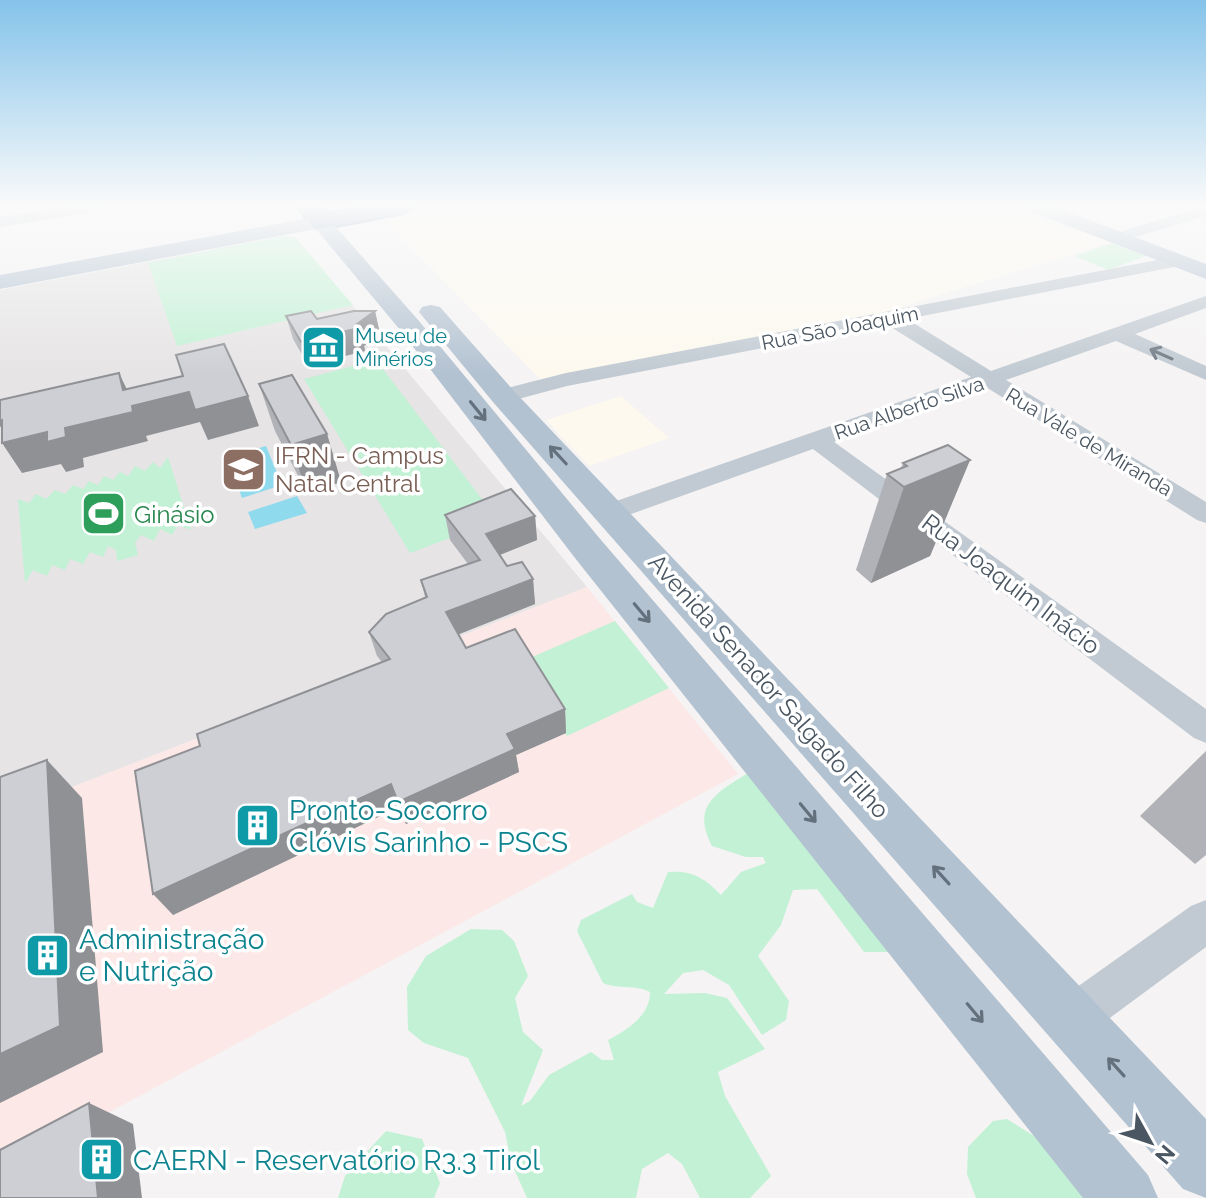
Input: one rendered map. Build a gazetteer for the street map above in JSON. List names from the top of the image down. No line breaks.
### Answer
{"streets":{"main road":["Avenida Senador Salgado Filho"],"street":["Rua São Joaquim","Rua Alberto Silva","Rua Vale de Miranda","Rua Joaquim Inácio"]},"crossings":[["Rua São Joaquim","Rua Vale de Miranda"],["Rua São Joaquim","Avenida Senador Salgado Filho"],["Rua Alberto Silva","Rua Vale de Miranda"],["Rua Alberto Silva","Rua Joaquim Inácio"],["Rua Alberto Silva","Avenida Senador Salgado Filho"]],"places":{"museum":["Museu de Minérios"],"school or university":["IFRN - Campus Natal Central"],"sports":["Ginásio"],"building":["Pronto-Socorro Clóvis Sarinho - PSCS","Administração e Nutrição","CAERN - Reservatório R3.3 Tirol"]},"north":"bottom right"}
